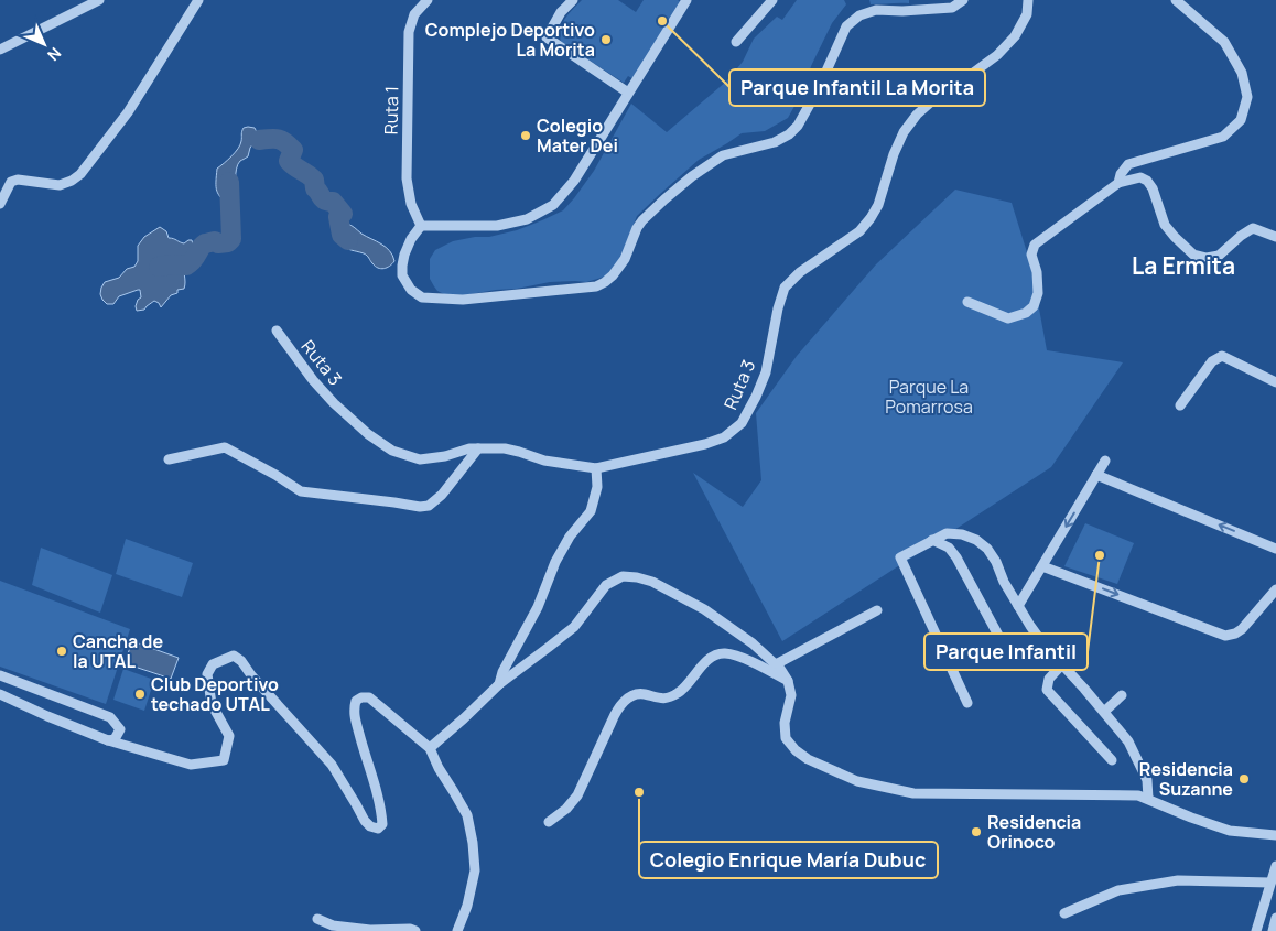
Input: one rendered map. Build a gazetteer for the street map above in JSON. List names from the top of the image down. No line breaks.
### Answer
{"streets":{"street":["Ruta 1","Ruta 3"]},"districts":["La Ermita"],"parks":["Parque La Pomarrosa"],"places":["Parque Infantil La Morita","Complejo Deportivo La Morita","Colegio Mater Dei","Parque Infantil","Cancha de la UTAL","Club Deportivo techado UTAL","Residencia Suzanne","Colegio Enrique María Dubuc","Residencia Orinoco"],"north":"bottom right"}
